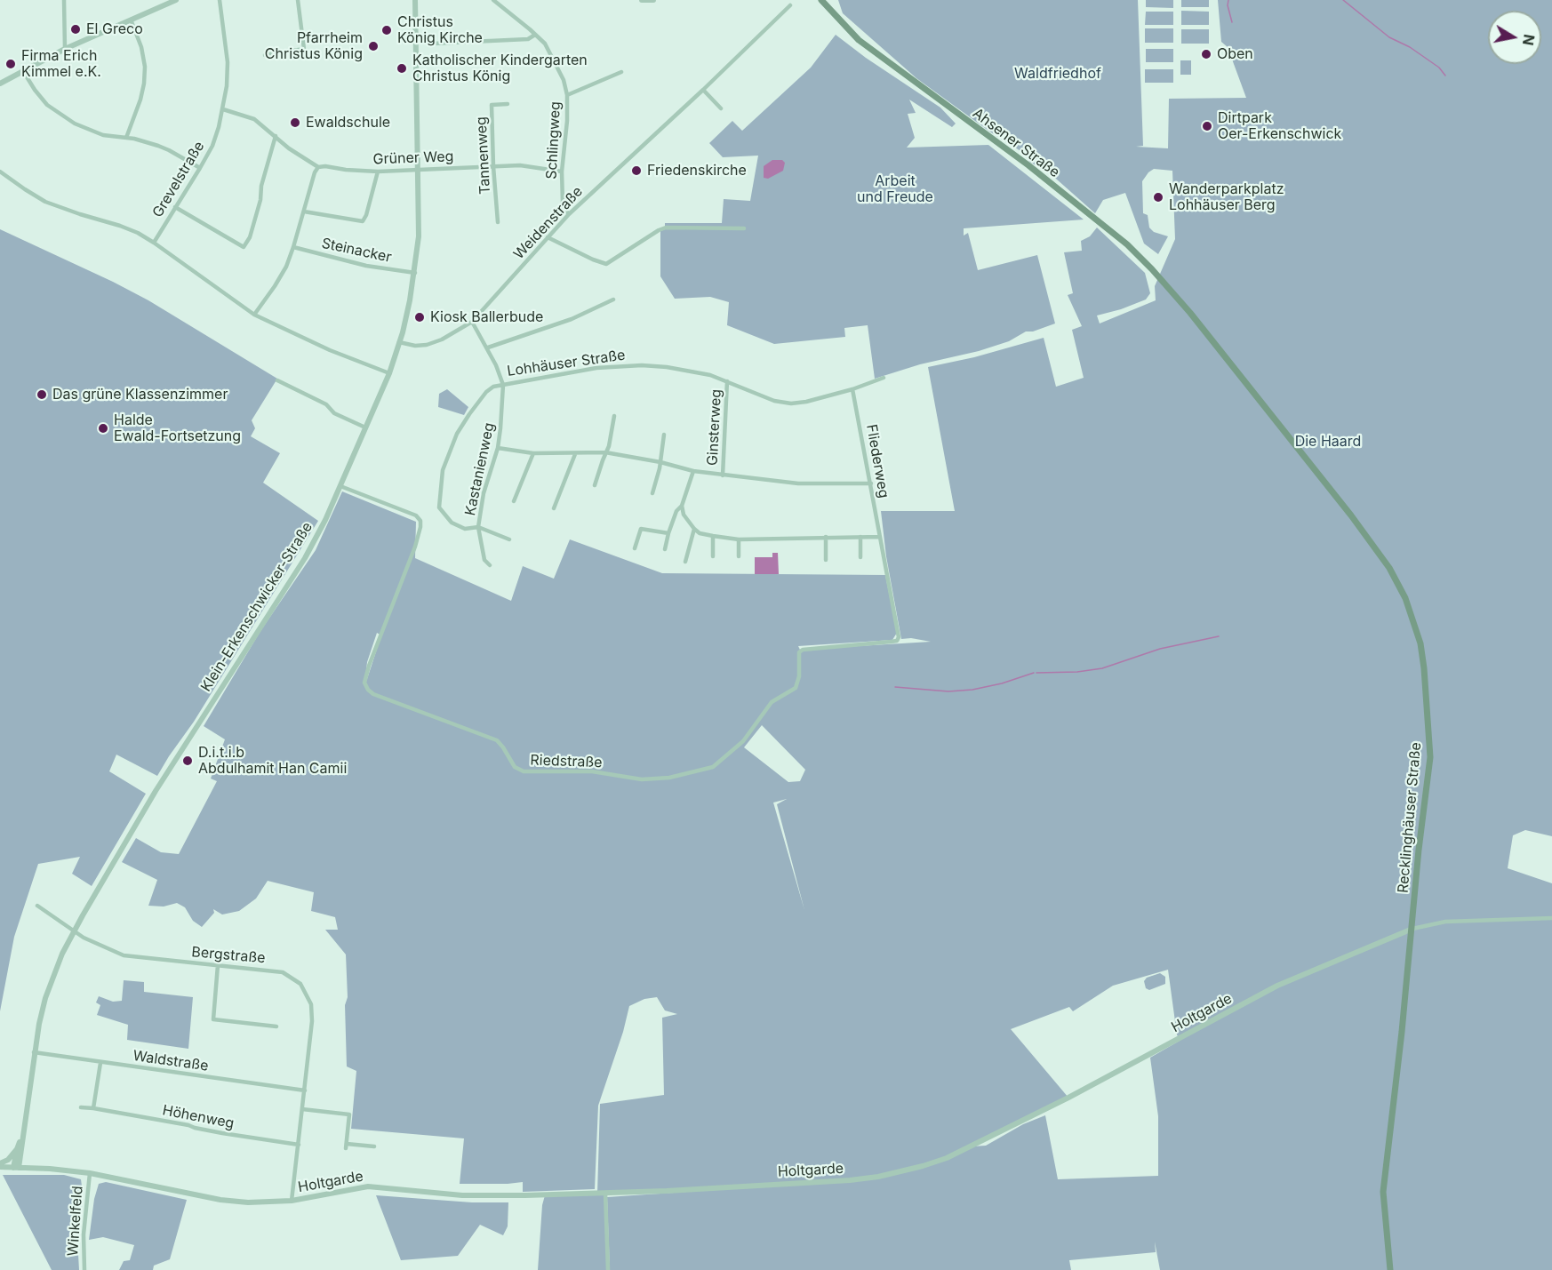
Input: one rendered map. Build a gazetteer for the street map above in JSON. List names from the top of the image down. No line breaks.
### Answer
{"streets":{"main road":["Ahsener Straße","Recklinghäuser Straße"],"street":["Schlingweg","Tannenweg","Grüner Weg","Grevelstraße","Weidenstraße","Steinacker","Lohhäuser Straße","Ginsterweg","Fliederweg","Kastanienweg","Klein-Erkenschwicker-Straße","Riedstraße","Bergstraße","Holtgarde","Waldstraße","Höhenweg","Winkelfeld"]},"crossings":[["Schlingweg","Grüner Weg"],["Schlingweg","Weidenstraße"],["Ahsener Straße","Recklinghäuser Straße"],["Tannenweg","Grüner Weg"],["Grüner Weg","Grevelstraße"],["Grüner Weg","Klein-Erkenschwicker-Straße"],["Weidenstraße","Lohhäuser Straße"],["Weidenstraße","Klein-Erkenschwicker-Straße"],["Steinacker","Klein-Erkenschwicker-Straße"],["Lohhäuser Straße","Ginsterweg"],["Lohhäuser Straße","Fliederweg"],["Lohhäuser Straße","Kastanienweg"],["Fliederweg","Riedstraße"],["Klein-Erkenschwicker-Straße","Riedstraße"],["Klein-Erkenschwicker-Straße","Bergstraße"],["Klein-Erkenschwicker-Straße","Holtgarde"],["Klein-Erkenschwicker-Straße","Waldstraße"],["Recklinghäuser Straße","Holtgarde"],["Bergstraße","Holtgarde"],["Bergstraße","Waldstraße"],["Bergstraße","Höhenweg"],["Holtgarde","Winkelfeld"]],"parks":["Waldfriedhof","Arbeit und Freude","Die Haard"],"places":["El Greco","Christus König Kirche","Pfarrheim Christus König","Oben","Firma Erich Kimmel e.K.","Katholischer Kindergarten Christus König","Ewaldschule","Dirtpark Oer-Erkenschwick","Friedenskirche","Wanderparkplatz Lohhäuser Berg","Kiosk Ballerbude","Das grüne Klassenzimmer","Halde Ewald-Fortsetzung","D.i.t.i.b Abdulhamit Han Camii"],"north":"right"}
